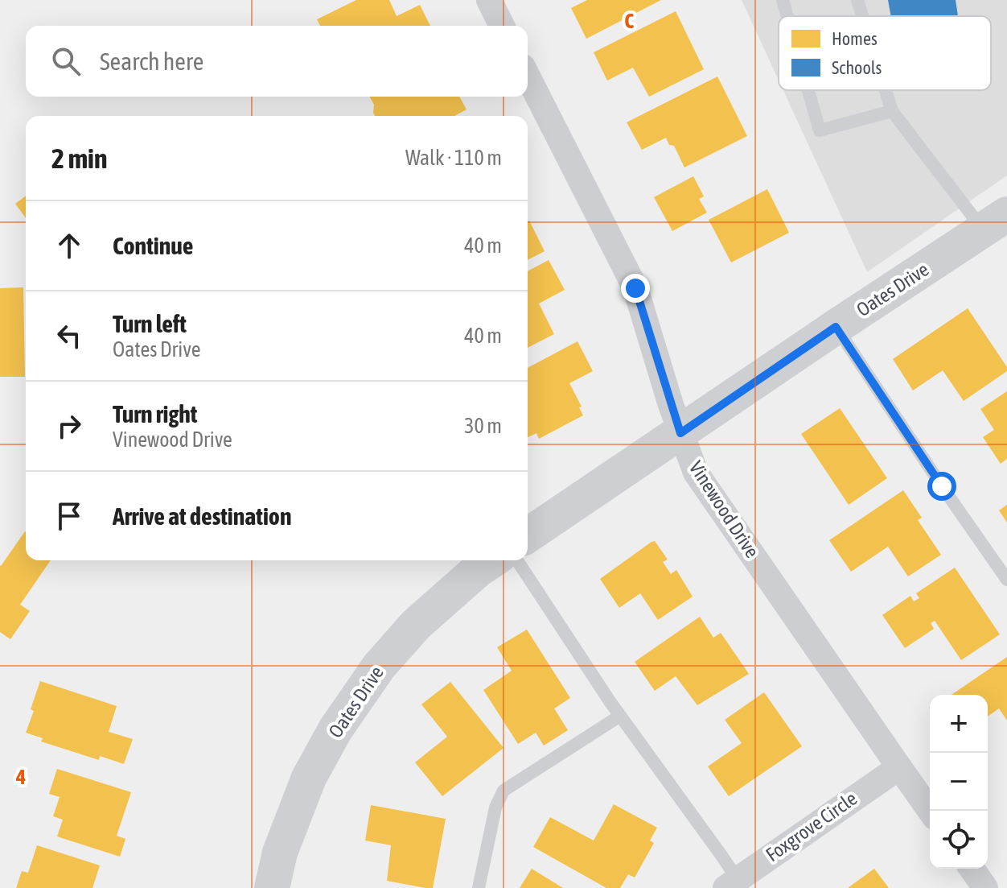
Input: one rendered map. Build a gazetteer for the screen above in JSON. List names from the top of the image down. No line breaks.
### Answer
{"streets":{"street":["Oates Drive","Vinewood Drive","Foxgrove Circle"]},"crossings":[["Oates Drive","Vinewood Drive"],["Vinewood Drive","Foxgrove Circle"]],"legend":["Homes","Schools"],"page":{"search":"Search here","heading":["2 min","Walk · 110 m"],"list":[["Continue","40 m"],["Turn left","Oates Drive","40 m"],["Turn right","Vinewood Drive","30 m"],"Arrive at destination"],"map_buttons":["+","−"]},"grid":{"columns":["C"],"rows":["4"]}}
